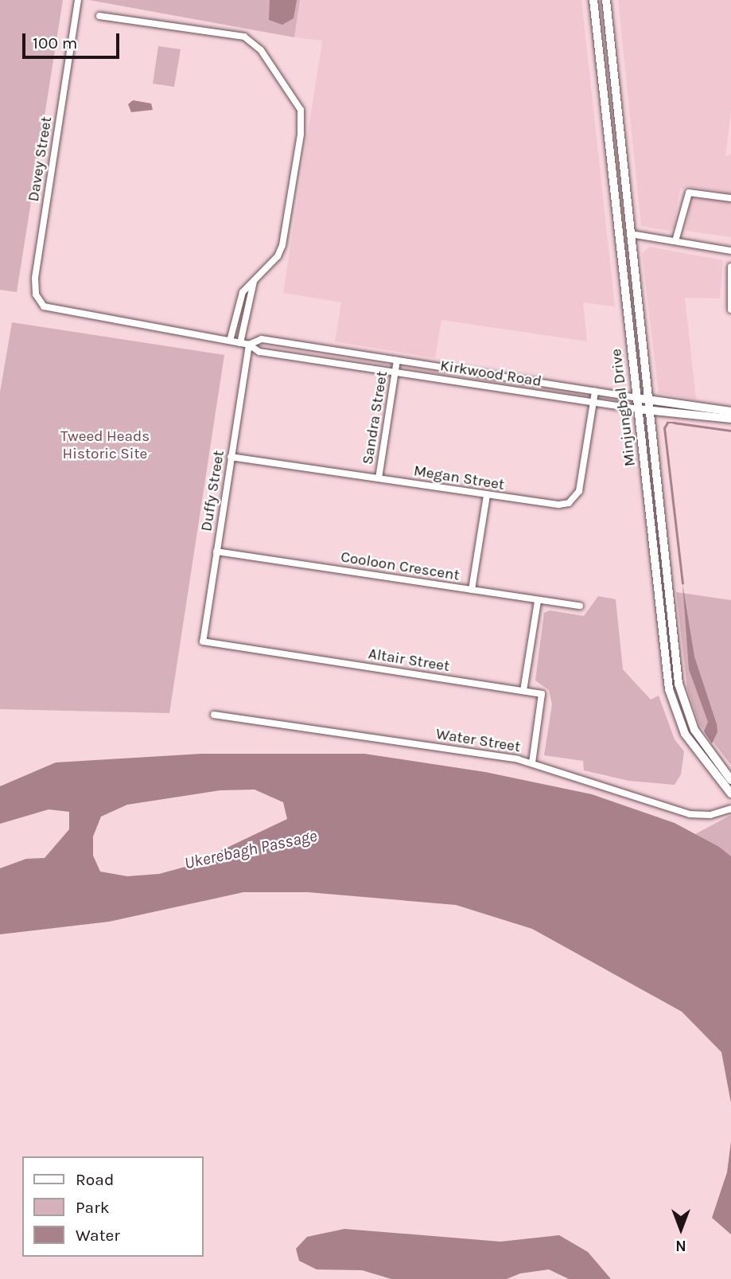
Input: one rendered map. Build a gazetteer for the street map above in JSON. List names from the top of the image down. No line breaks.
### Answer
{"streets":{"main road":["Minjungbal Drive"],"street":["Davey Street","Kirkwood Road","Sandra Street","Megan Street","Duffy Street","Cooloon Crescent","Altair Street","Water Street"]},"crossings":[["Davey Street","Kirkwood Road"],["Kirkwood Road","Minjungbal Drive"],["Kirkwood Road","Sandra Street"],["Kirkwood Road","Megan Street"],["Kirkwood Road","Duffy Street"],["Sandra Street","Megan Street"],["Megan Street","Duffy Street"],["Duffy Street","Cooloon Crescent"],["Duffy Street","Altair Street"],["Altair Street","Water Street"]],"water":["Ukerebagh Passage"],"parks":["Tweed Heads Historic Site"],"legend":["Road","Park","Water"],"scale_bar":"100 m","north":"bottom"}
